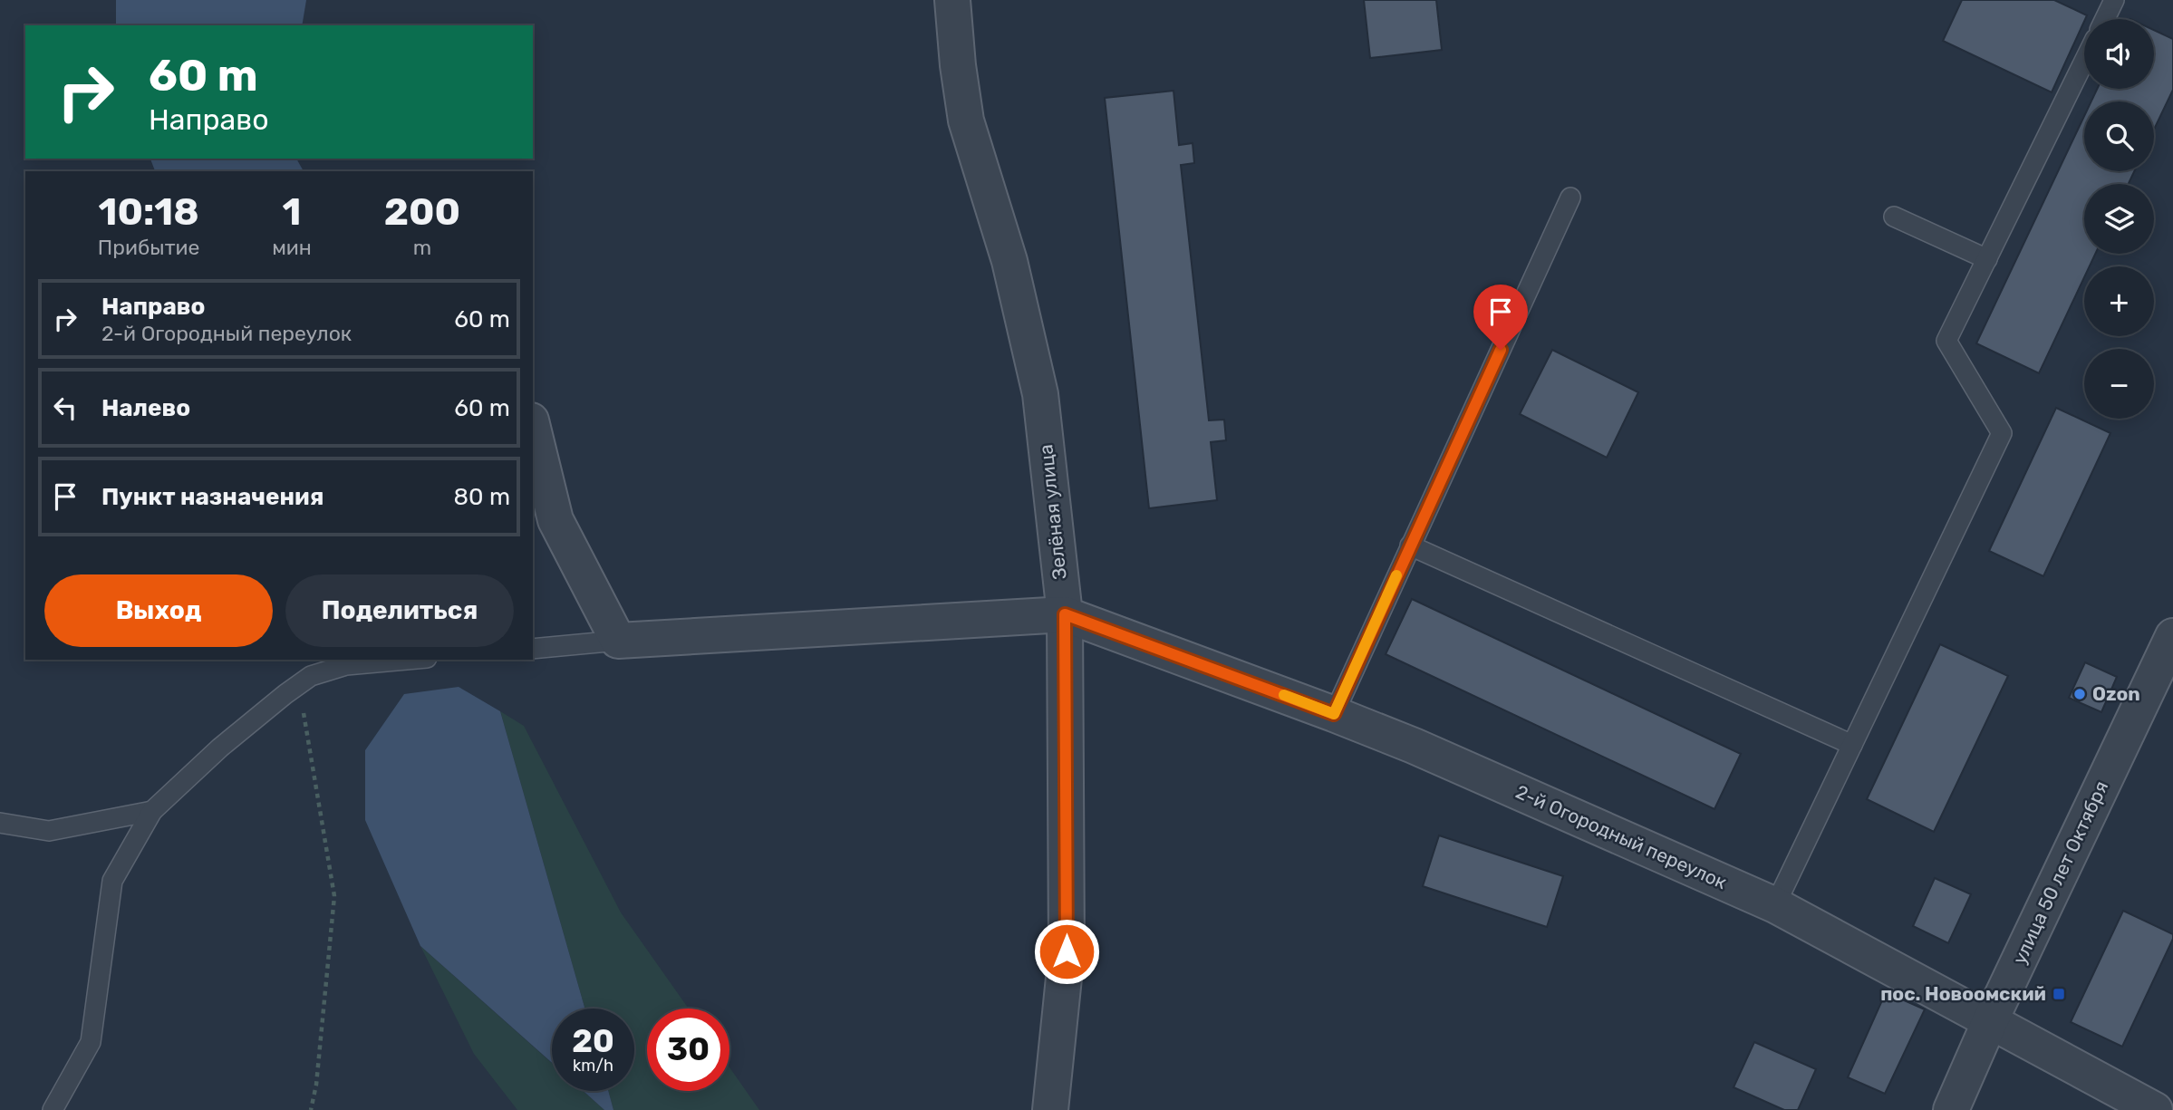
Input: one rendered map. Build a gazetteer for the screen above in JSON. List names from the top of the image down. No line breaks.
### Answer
{"streets":{"street":["Зелёная улица","2-й Огородный переулок","улица 50 лет Октября"]},"crossings":[["Зелёная улица","2-й Огородный переулок"],["2-й Огородный переулок","улица 50 лет Октября"]],"places":{"other":["Ozon"],"transit":["пос. Новоомский"]},"page":{"map_buttons":["+","−"],"turn":["60 m","Направо"],"eta":["10:18","Прибытие","1","мин","200","m"],"list":[{"name":"Направо","note":"2-й Огородный переулок","value":"60 m"},{"name":"Налево","value":"60 m"},{"name":"Пункт назначения","value":"80 m"}],"buttons":["Выход","Поделиться"],"speed":"20 km/h","limit":"30"}}
